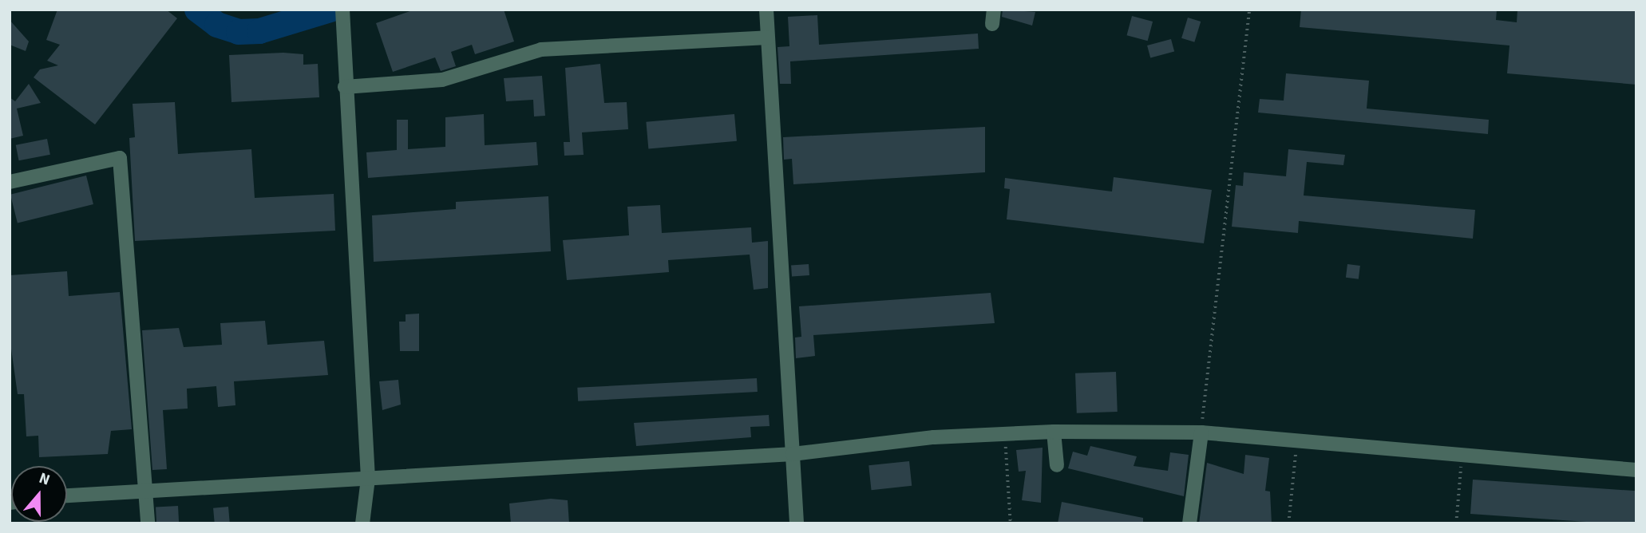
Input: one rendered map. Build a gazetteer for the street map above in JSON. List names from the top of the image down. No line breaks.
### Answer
{"north":"top"}
